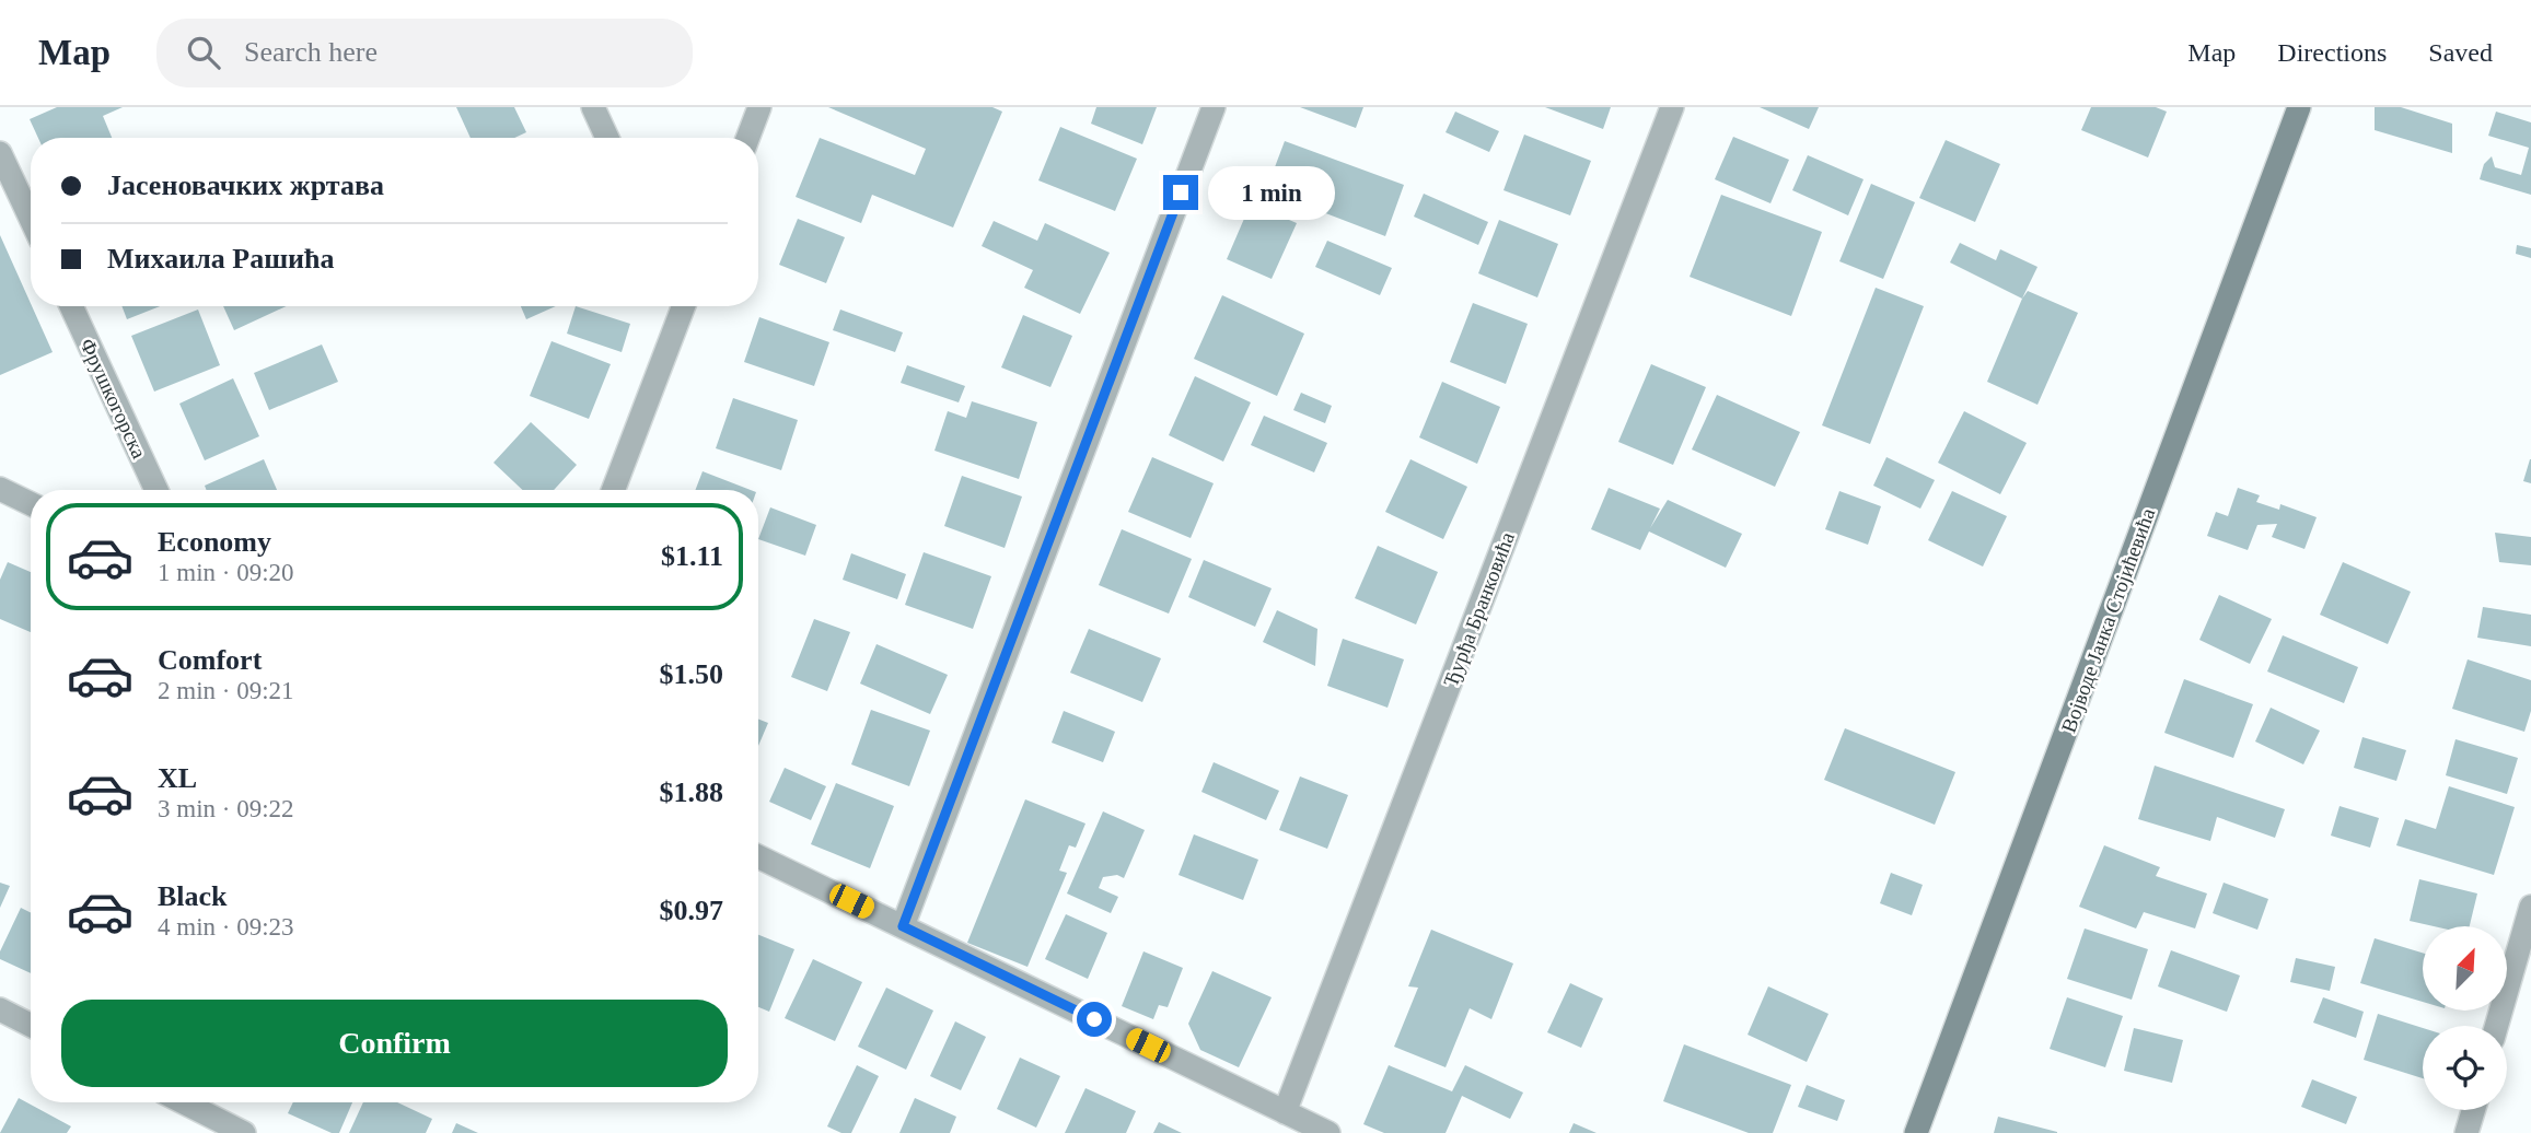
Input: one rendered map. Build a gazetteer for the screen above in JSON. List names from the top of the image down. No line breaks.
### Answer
{"streets":{"street":["Фрушкогорска","Ђурђа Бранковића","Војводе Јанка Стојићевића"]},"north":"top right","page":{"header":"Map","search":"Search here","nav":["Map","Directions","Saved"],"banner":["Јасеновачких жртава","Михаила Рашића"],"bubble":"1 min","list":[{"name":"Economy","note":"1 min · 09:20","value":"$1.11"},{"name":"Comfort","note":"2 min · 09:21","value":"$1.50"},{"name":"XL","note":"3 min · 09:22","value":"$1.88"},{"name":"Black","note":"4 min · 09:23","value":"$0.97"}],"buttons":"Confirm"}}
